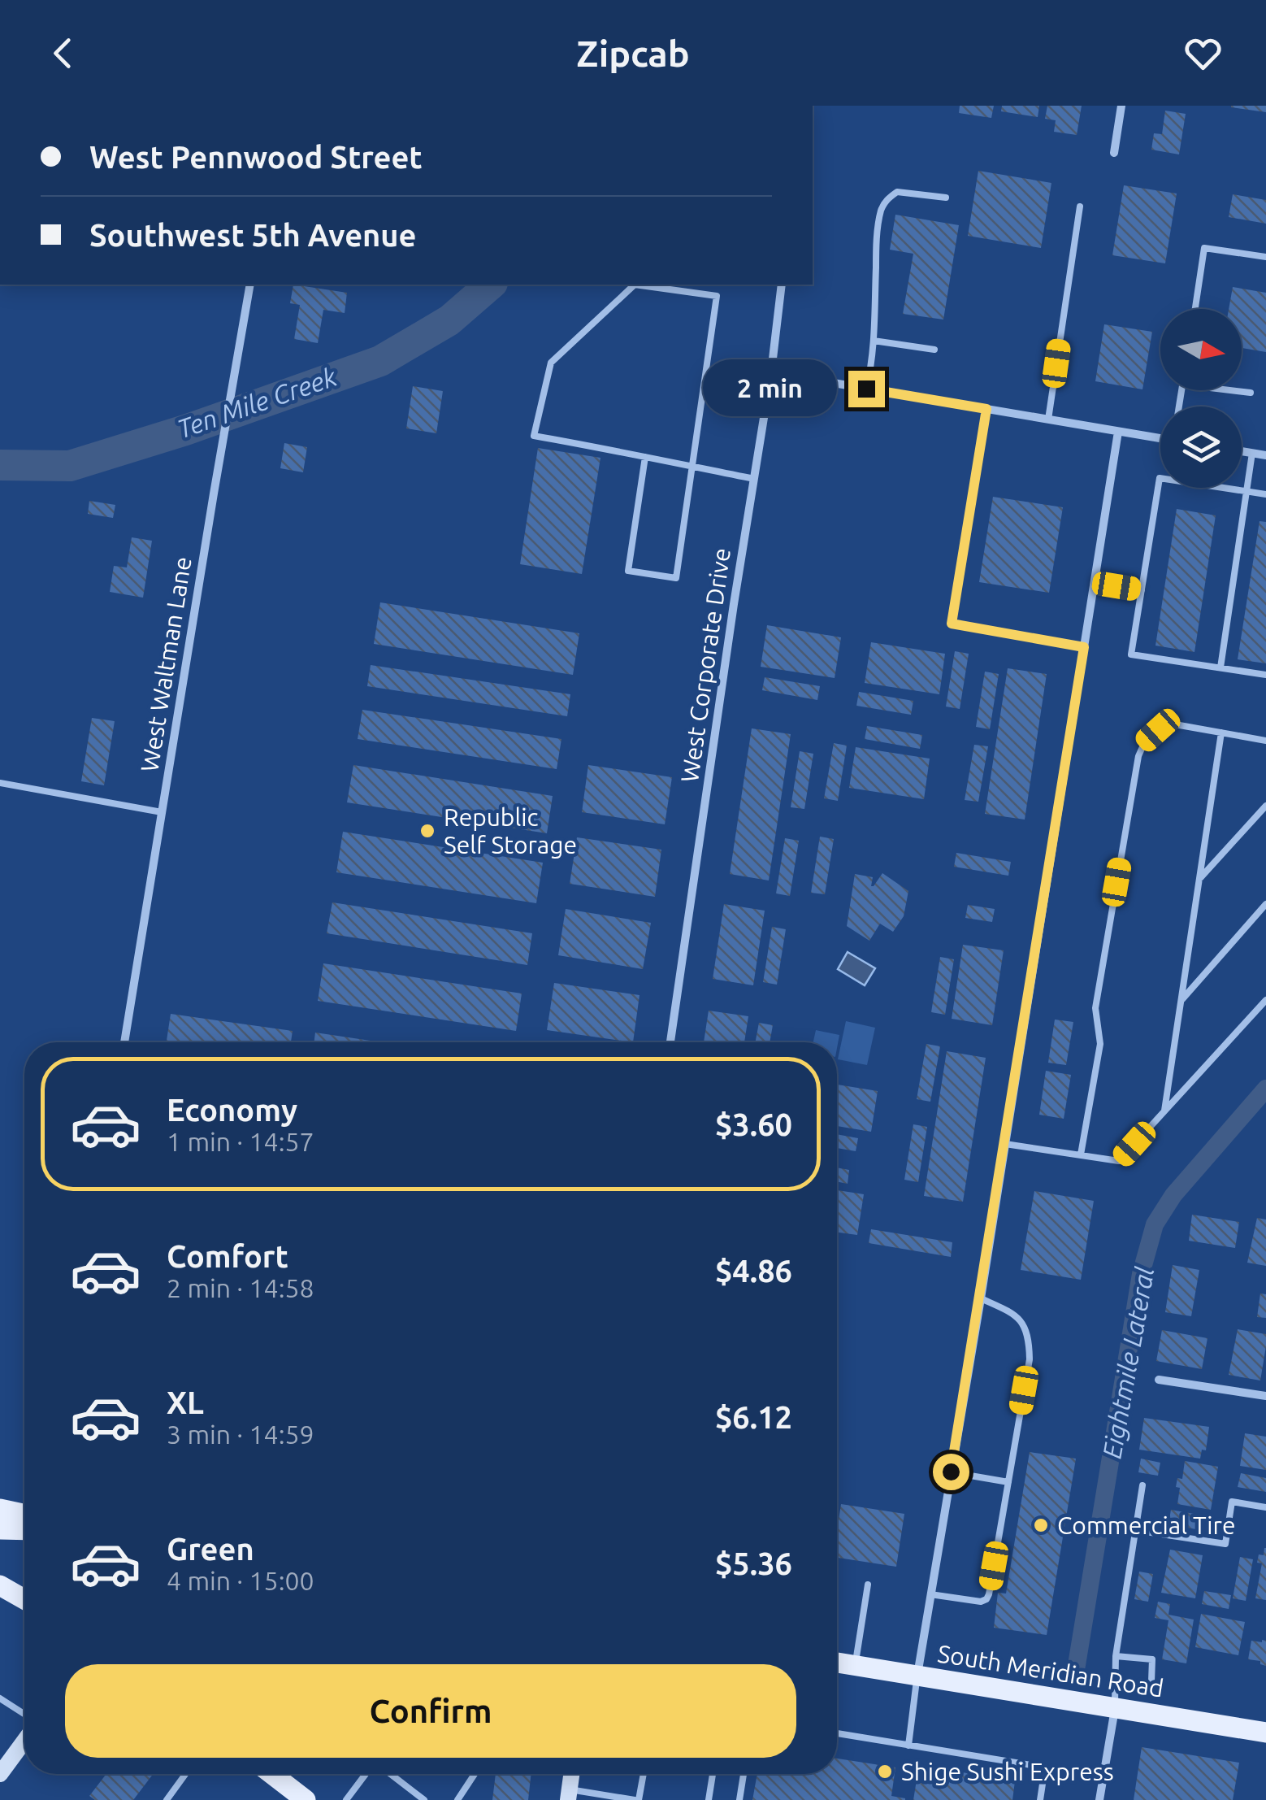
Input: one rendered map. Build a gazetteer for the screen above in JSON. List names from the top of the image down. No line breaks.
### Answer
{"streets":{"main road":["South Meridian Road"],"street":["West Waltman Lane","West Corporate Drive"]},"water":["Ten Mile Creek","Eightmile Lateral"],"places":["Republic Self Storage","Commercial Tire","Shige Sushi Express"],"north":"right","page":{"header":"Zipcab","banner":["West Pennwood Street","Southwest 5th Avenue"],"bubble":"2 min","list":[{"name":"Economy","note":"1 min · 14:57","value":"$3.60"},{"name":"Comfort","note":"2 min · 14:58","value":"$4.86"},{"name":"XL","note":"3 min · 14:59","value":"$6.12"},{"name":"Green","note":"4 min · 15:00","value":"$5.36"}],"buttons":"Confirm"}}
